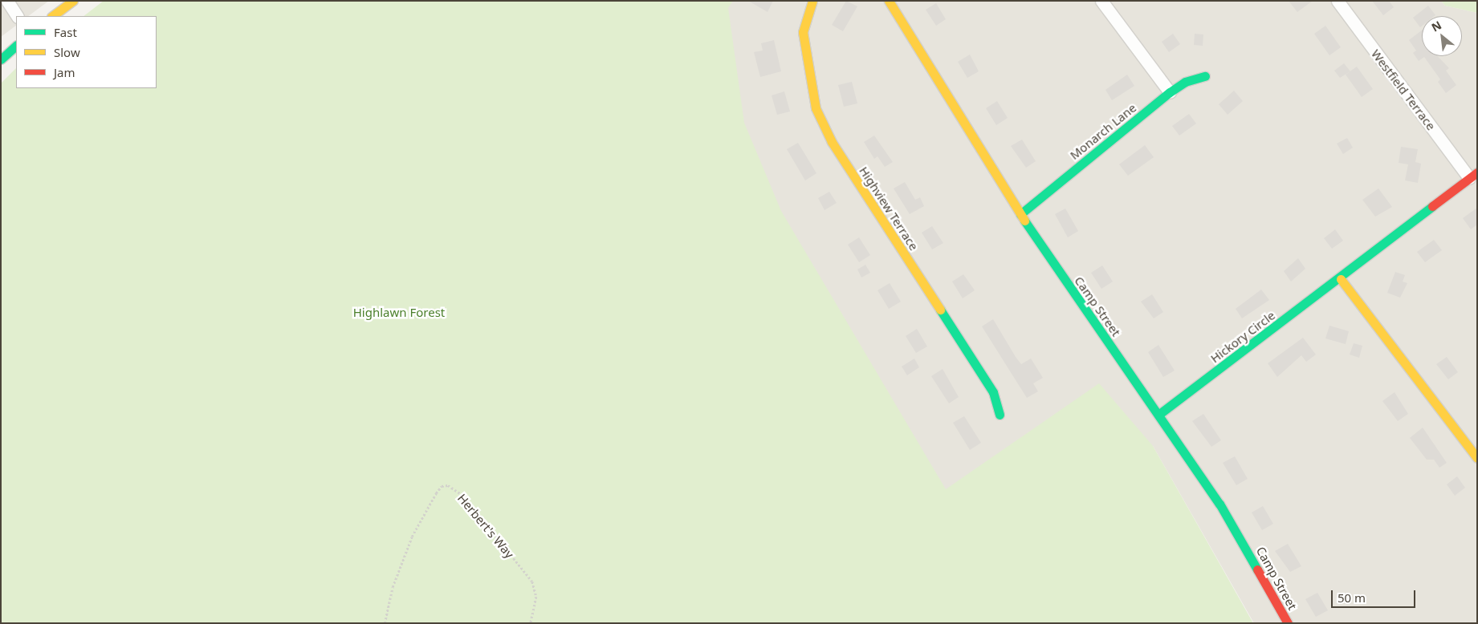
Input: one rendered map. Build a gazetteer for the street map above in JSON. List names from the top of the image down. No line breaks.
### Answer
{"streets":{"street":["Westfield Terrace","Monarch Lane","Highview Terrace","Camp Street","Hickory Circle"],"path":["Herbert's Way"]},"crossings":[["Westfield Terrace","Hickory Circle"],["Monarch Lane","Camp Street"],["Camp Street","Hickory Circle"]],"parks":["Highlawn Forest"],"legend":["Fast","Slow","Jam"],"scale_bar":"50 m","north":"top left"}
